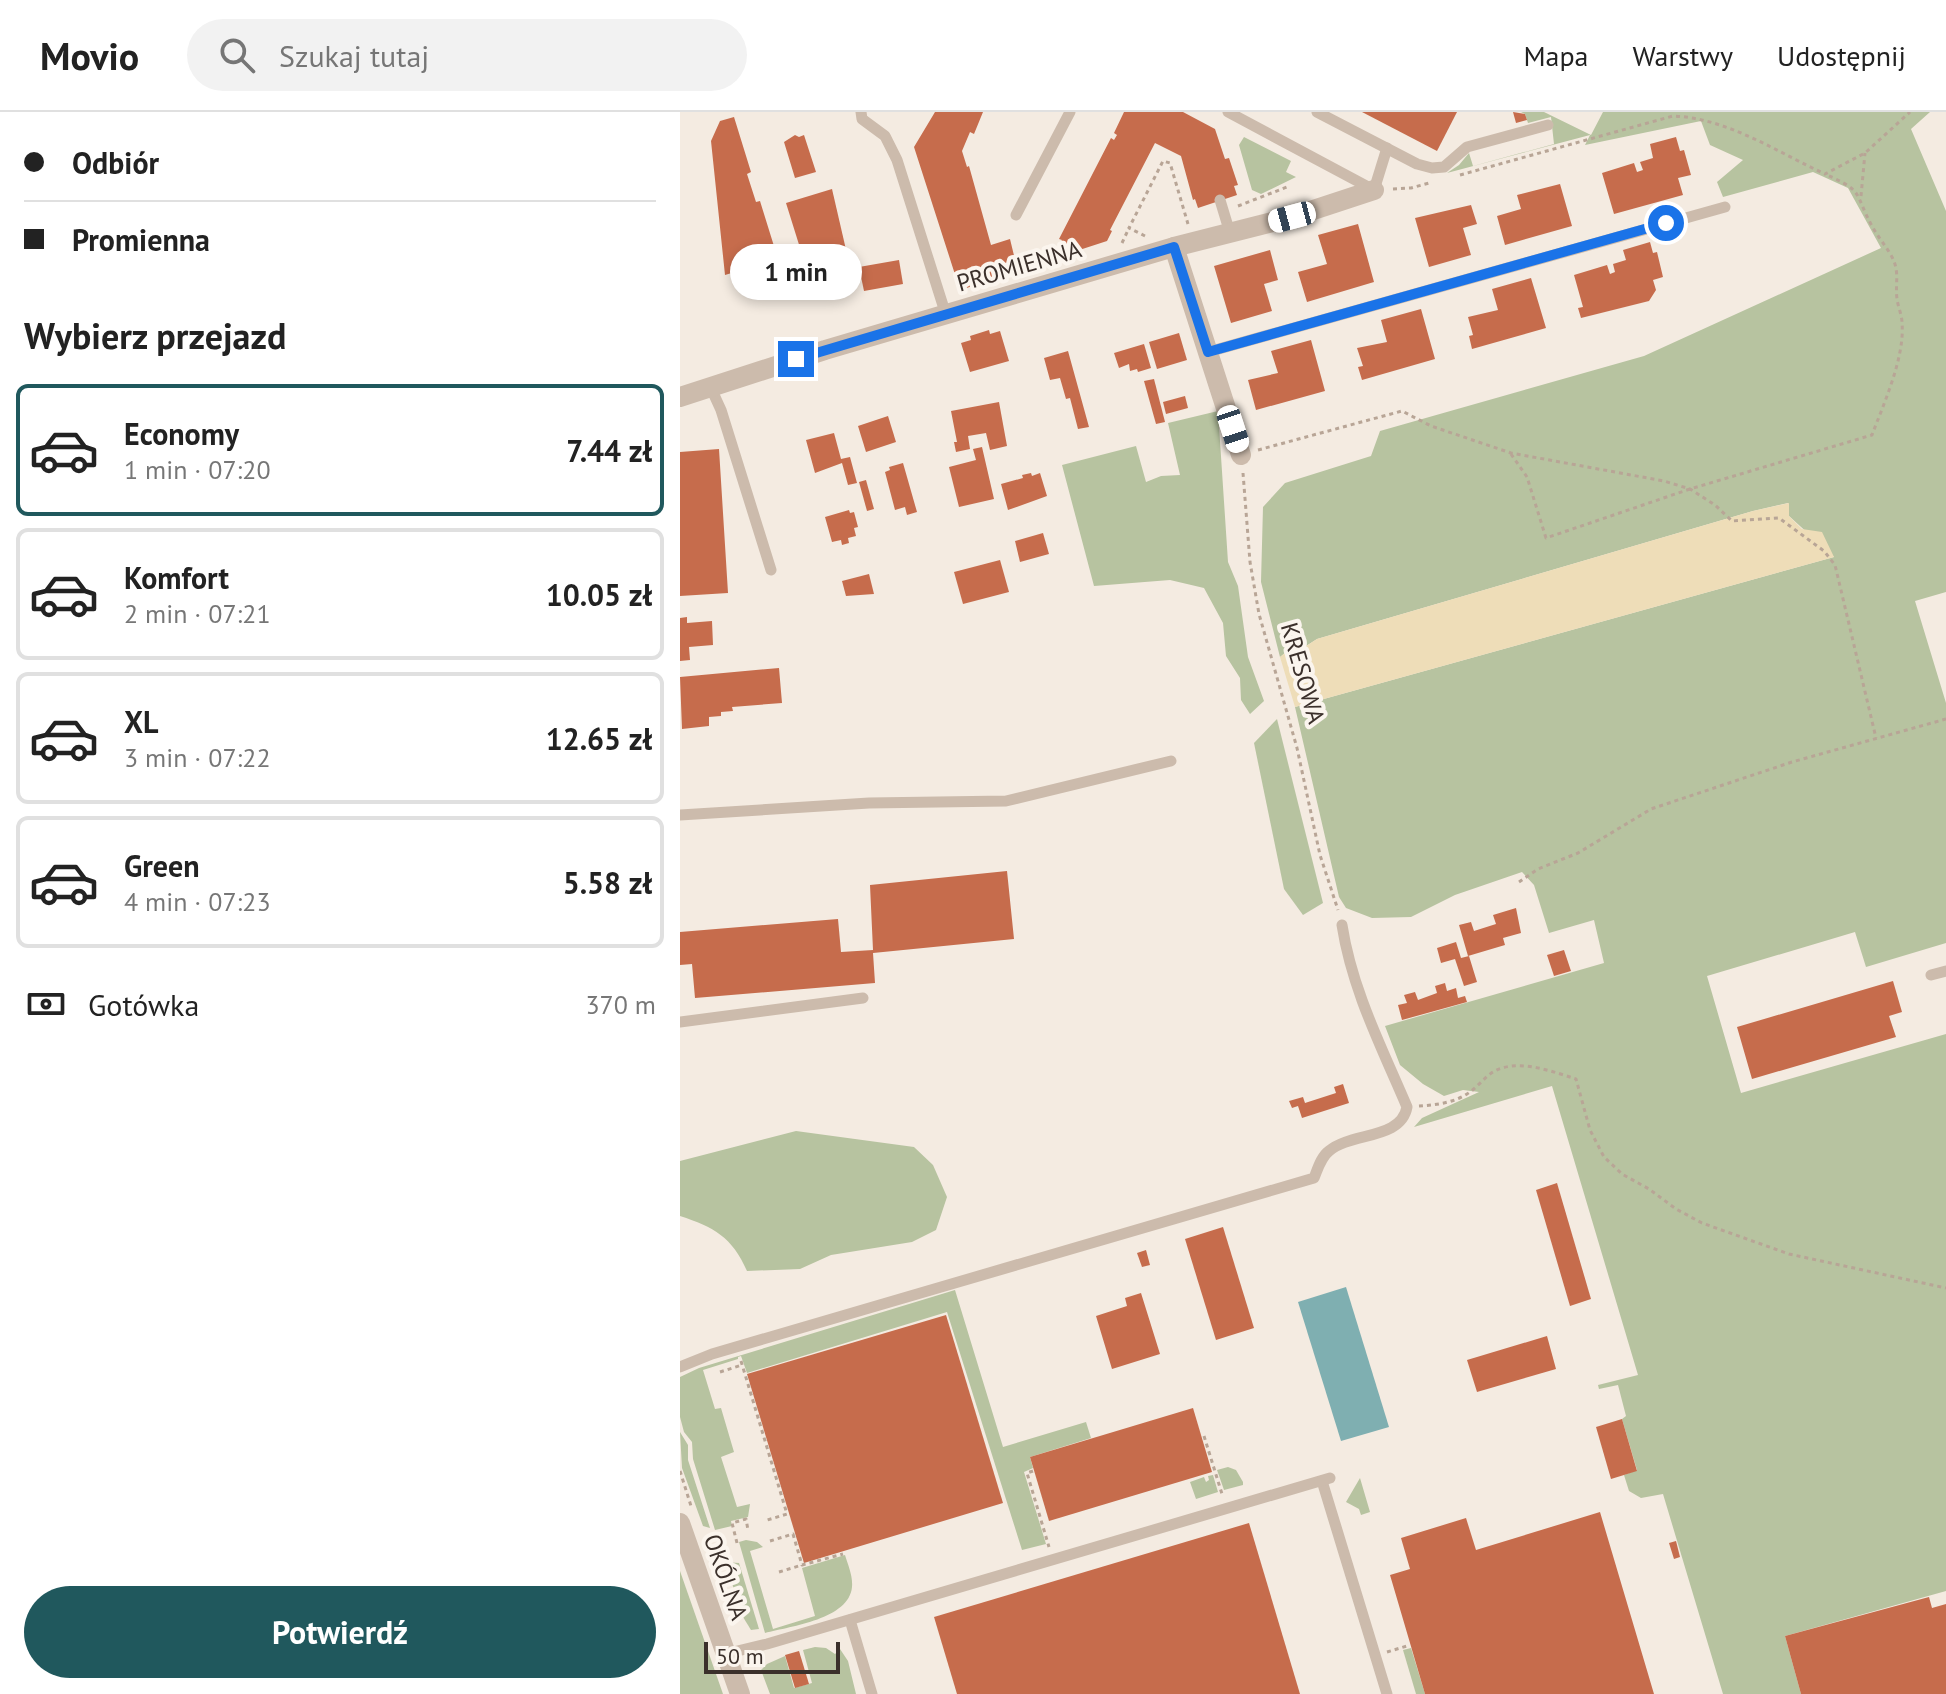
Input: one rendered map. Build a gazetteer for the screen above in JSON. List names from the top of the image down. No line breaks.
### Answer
{"streets":{"street":["PROMIENNA","OKÓLNA"],"path":["KRESOWA"]},"scale_bar":"50 m","page":{"header":"Movio","search":"Szukaj tutaj","nav":["Mapa","Warstwy","Udostępnij"],"banner":["Odbiór","Promienna"],"bubble":"1 min","heading":"Wybierz przejazd","list":[{"name":"Economy","note":"1 min · 07:20","value":"7.44 zł"},{"name":"Komfort","note":"2 min · 07:21","value":"10.05 zł"},{"name":"XL","note":"3 min · 07:22","value":"12.65 zł"},{"name":"Green","note":"4 min · 07:23","value":"5.58 zł"}],"pay":["Gotówka","370 m"],"buttons":"Potwierdź","scale":"50 m"}}
